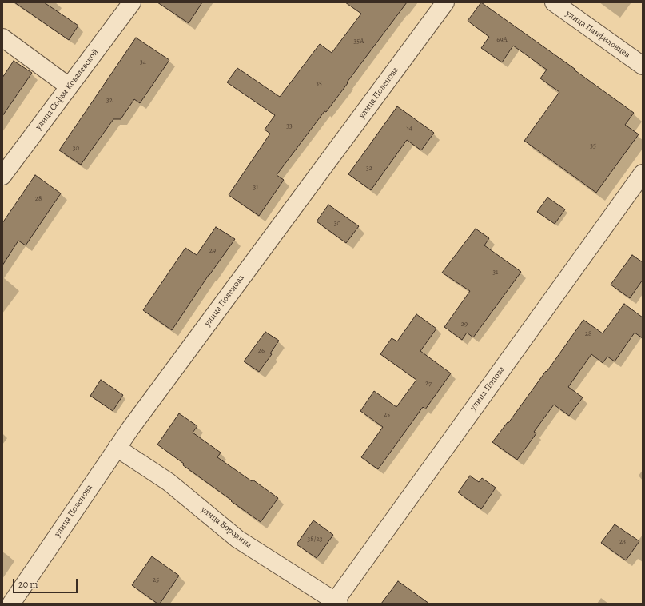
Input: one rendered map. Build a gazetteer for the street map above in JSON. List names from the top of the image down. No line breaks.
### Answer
{"streets":{"street":["улица Панфиловцев","улица Софьи Ковалевской","улица Поленова","улица Попова","улица Бородина"]},"crossings":[["улица Поленова","улица Бородина"],["улица Попова","улица Бородина"]],"house_numbers":["69А","35А","34","35","32","33","34","35","30","32","31","28","30","29","31","29","28","26","27","25","38/23","23","25"],"scale_bar":"20 m"}
